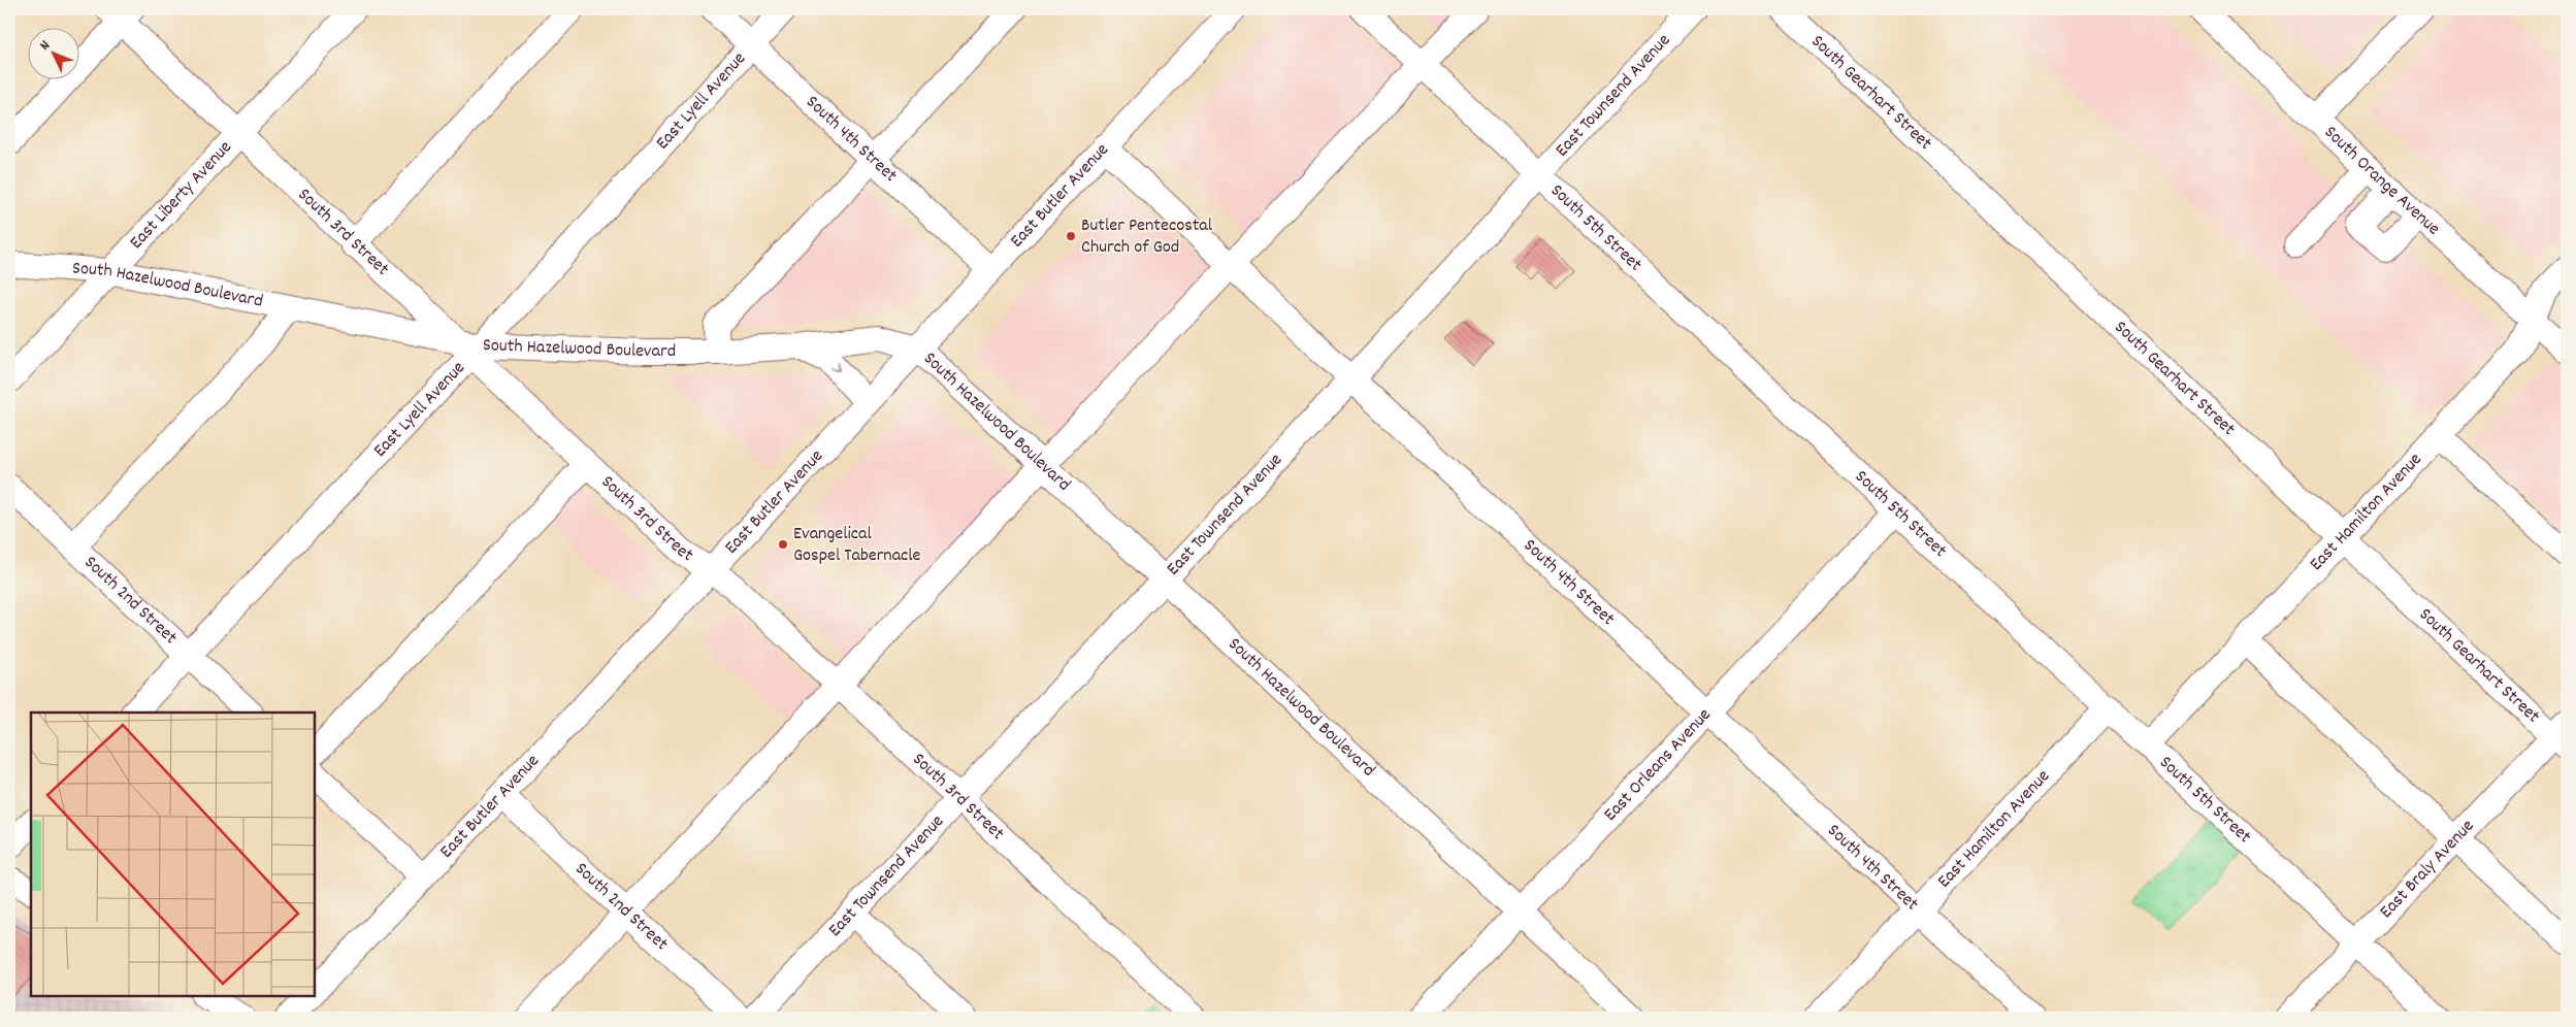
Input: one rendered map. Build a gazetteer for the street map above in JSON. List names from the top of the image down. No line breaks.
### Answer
{"streets":{"street":["South Gearhart Street","East Townsend Avenue","East Lyell Avenue","South 4th Street","South Orange Avenue","East Liberty Avenue","East Butler Avenue","South 5th Street","South 3rd Street","South Hazelwood Boulevard","East Hamilton Avenue","South 2nd Street","East Orleans Avenue","East Braly Avenue"]},"crossings":[["South Gearhart Street","East Hamilton Avenue"],["South Gearhart Street","East Braly Avenue"],["East Townsend Avenue","South 4th Street"],["East Townsend Avenue","South 5th Street"],["East Townsend Avenue","South 3rd Street"],["East Townsend Avenue","South Hazelwood Boulevard"],["East Lyell Avenue","South 4th Street"],["East Lyell Avenue","South 3rd Street"],["East Lyell Avenue","South Hazelwood Boulevard"],["East Lyell Avenue","South 2nd Street"],["South 4th Street","East Butler Avenue"],["South 4th Street","East Hamilton Avenue"],["South 4th Street","East Orleans Avenue"],["South Orange Avenue","East Hamilton Avenue"],["East Liberty Avenue","South 3rd Street"],["East Liberty Avenue","South Hazelwood Boulevard"],["East Butler Avenue","South 3rd Street"],["East Butler Avenue","South Hazelwood Boulevard"],["East Butler Avenue","South 2nd Street"],["South 5th Street","East Hamilton Avenue"],["South 5th Street","East Orleans Avenue"],["South 5th Street","East Braly Avenue"],["South 3rd Street","South Hazelwood Boulevard"],["South Hazelwood Boulevard","East Orleans Avenue"]],"places":["Butler Pentecostal Church of God","Evangelical Gospel Tabernacle"],"north":"top left"}
